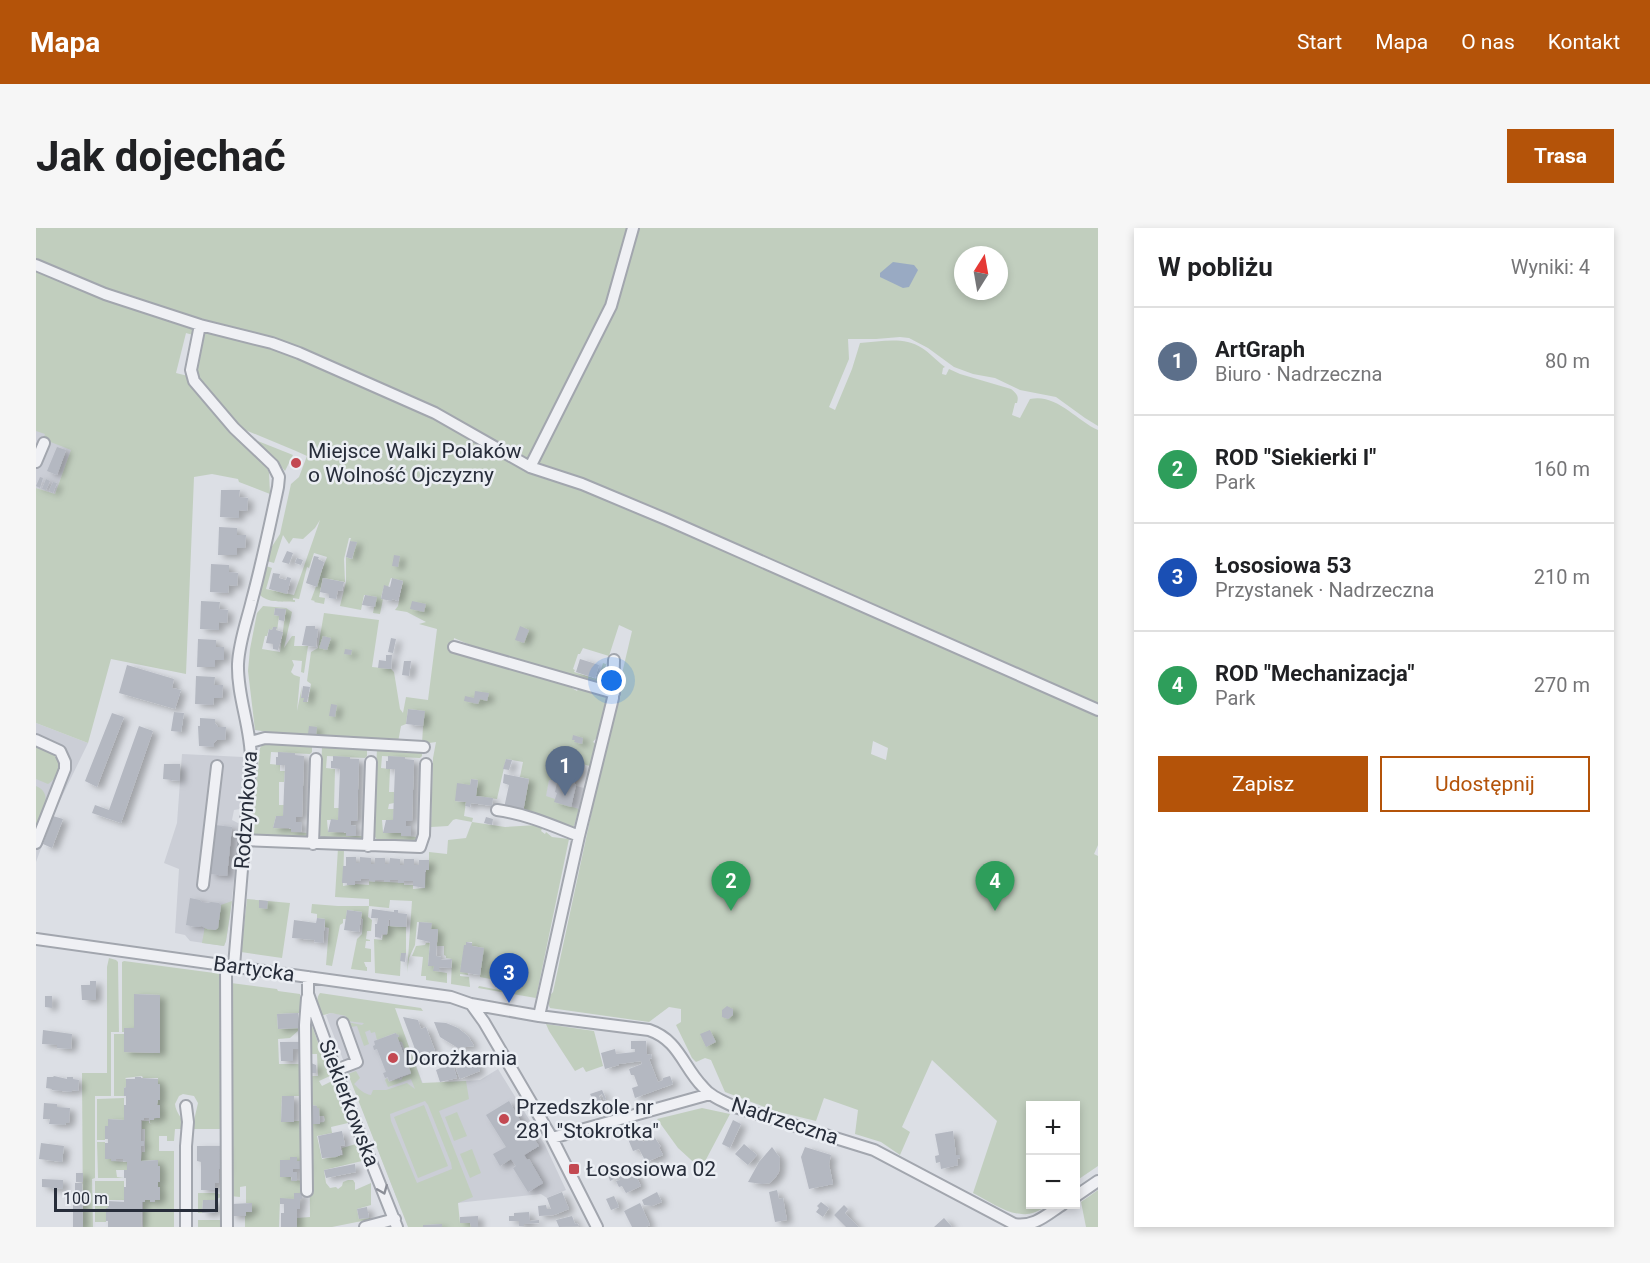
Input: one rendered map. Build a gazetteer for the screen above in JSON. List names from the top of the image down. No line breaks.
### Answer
{"streets":{"street":["Rodzynkowa","Bartycka","Siekierkowska","Nadrzeczna"]},"crossings":[["Rodzynkowa","Bartycka"],["Bartycka","Siekierkowska"],["Bartycka","Nadrzeczna"]],"places":{"other":["Miejsce Walki Polaków o Wolność Ojczyzny","Dorożkarnia","Przedszkole nr 281 \"Stokrotka\""],"transit":["Łososiowa 02"]},"scale_bar":"100 m","north":"top","page":{"header":"Mapa","nav":["Start","Mapa","O nas","Kontakt"],"buttons":["Trasa",["Zapisz","Udostępnij"]],"title":"Jak dojechać","heading":["W pobliżu","Wyniki: 4"],"list":[{"mark":"1","name":"ArtGraph","note":"Biuro · Nadrzeczna","value":"80 m"},{"mark":"2","name":"ROD \"Siekierki I\"","note":"Park","value":"160 m"},{"mark":"3","name":"Łososiowa 53","note":"Przystanek · Nadrzeczna","value":"210 m"},{"mark":"4","name":"ROD \"Mechanizacja\"","note":"Park","value":"270 m"}],"pins":["1","2","4","3"],"map_buttons":["+","−"],"scale":"100 m"}}
